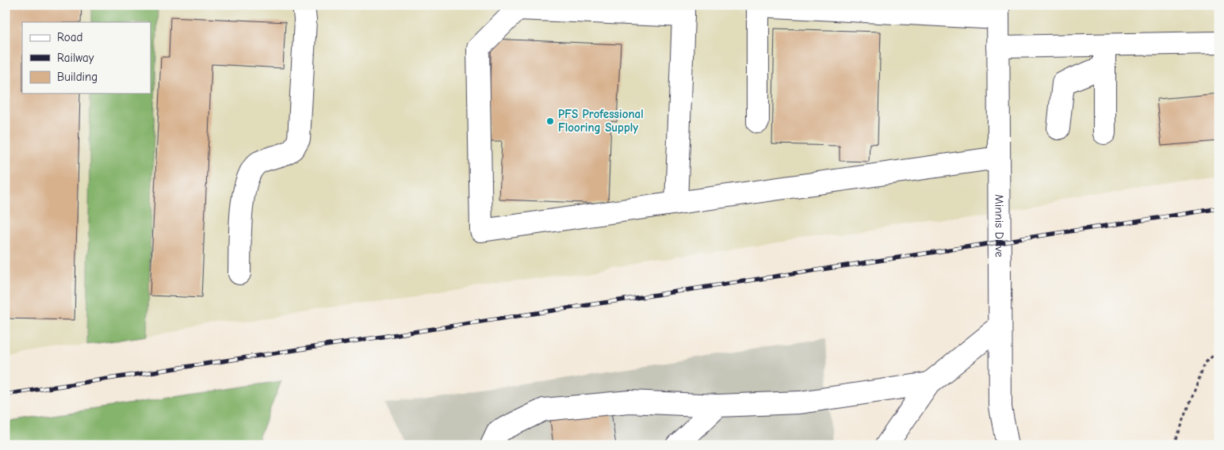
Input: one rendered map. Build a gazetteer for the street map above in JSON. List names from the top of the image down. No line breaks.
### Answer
{"streets":{"street":["Minnis Drive"]},"places":["PFS Professional Flooring Supply"],"legend":["Road","Railway","Building"]}
